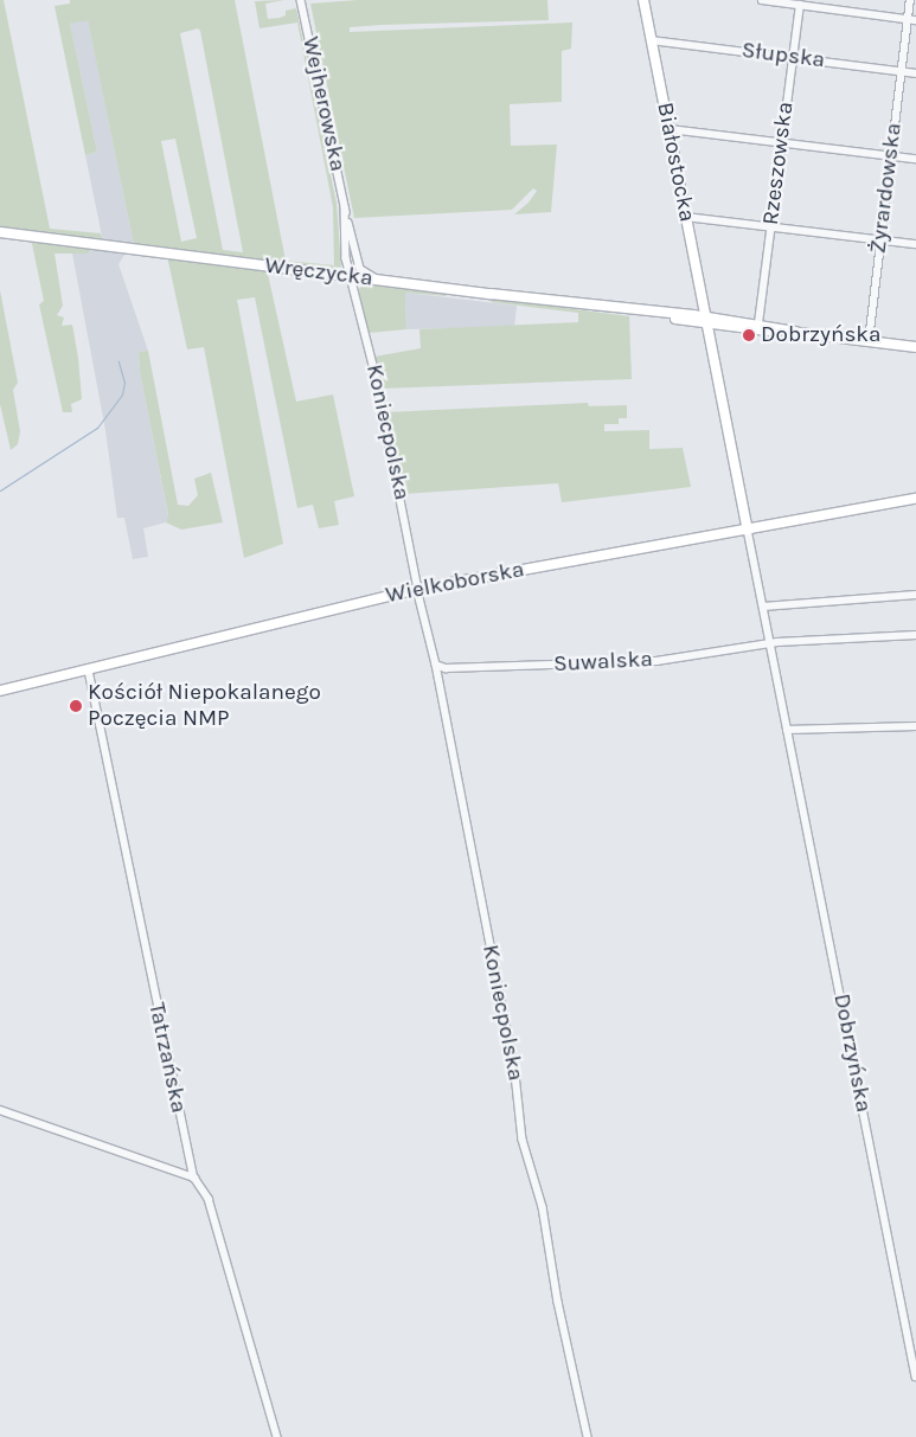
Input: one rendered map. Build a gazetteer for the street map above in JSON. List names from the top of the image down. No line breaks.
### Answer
{"streets":{"street":["Słupska","Wejherowska","Białostocka","Rzeszowska","Żyrardowska","Wręczycka","Koniecpolska","Wielkoborska","Suwalska","Dobrzyńska","Tatrzańska"]},"crossings":[["Słupska","Białostocka"],["Słupska","Rzeszowska"],["Słupska","Żyrardowska"],["Wejherowska","Wręczycka"],["Wejherowska","Koniecpolska"],["Białostocka","Wręczycka"],["Białostocka","Dobrzyńska"],["Rzeszowska","Wręczycka"],["Żyrardowska","Wręczycka"],["Wręczycka","Koniecpolska"],["Wręczycka","Dobrzyńska"],["Koniecpolska","Wielkoborska"],["Koniecpolska","Suwalska"],["Wielkoborska","Dobrzyńska"],["Wielkoborska","Tatrzańska"],["Suwalska","Dobrzyńska"]],"places":["Dobrzyńska","Kościół Niepokalanego Poczęcia NMP"]}
